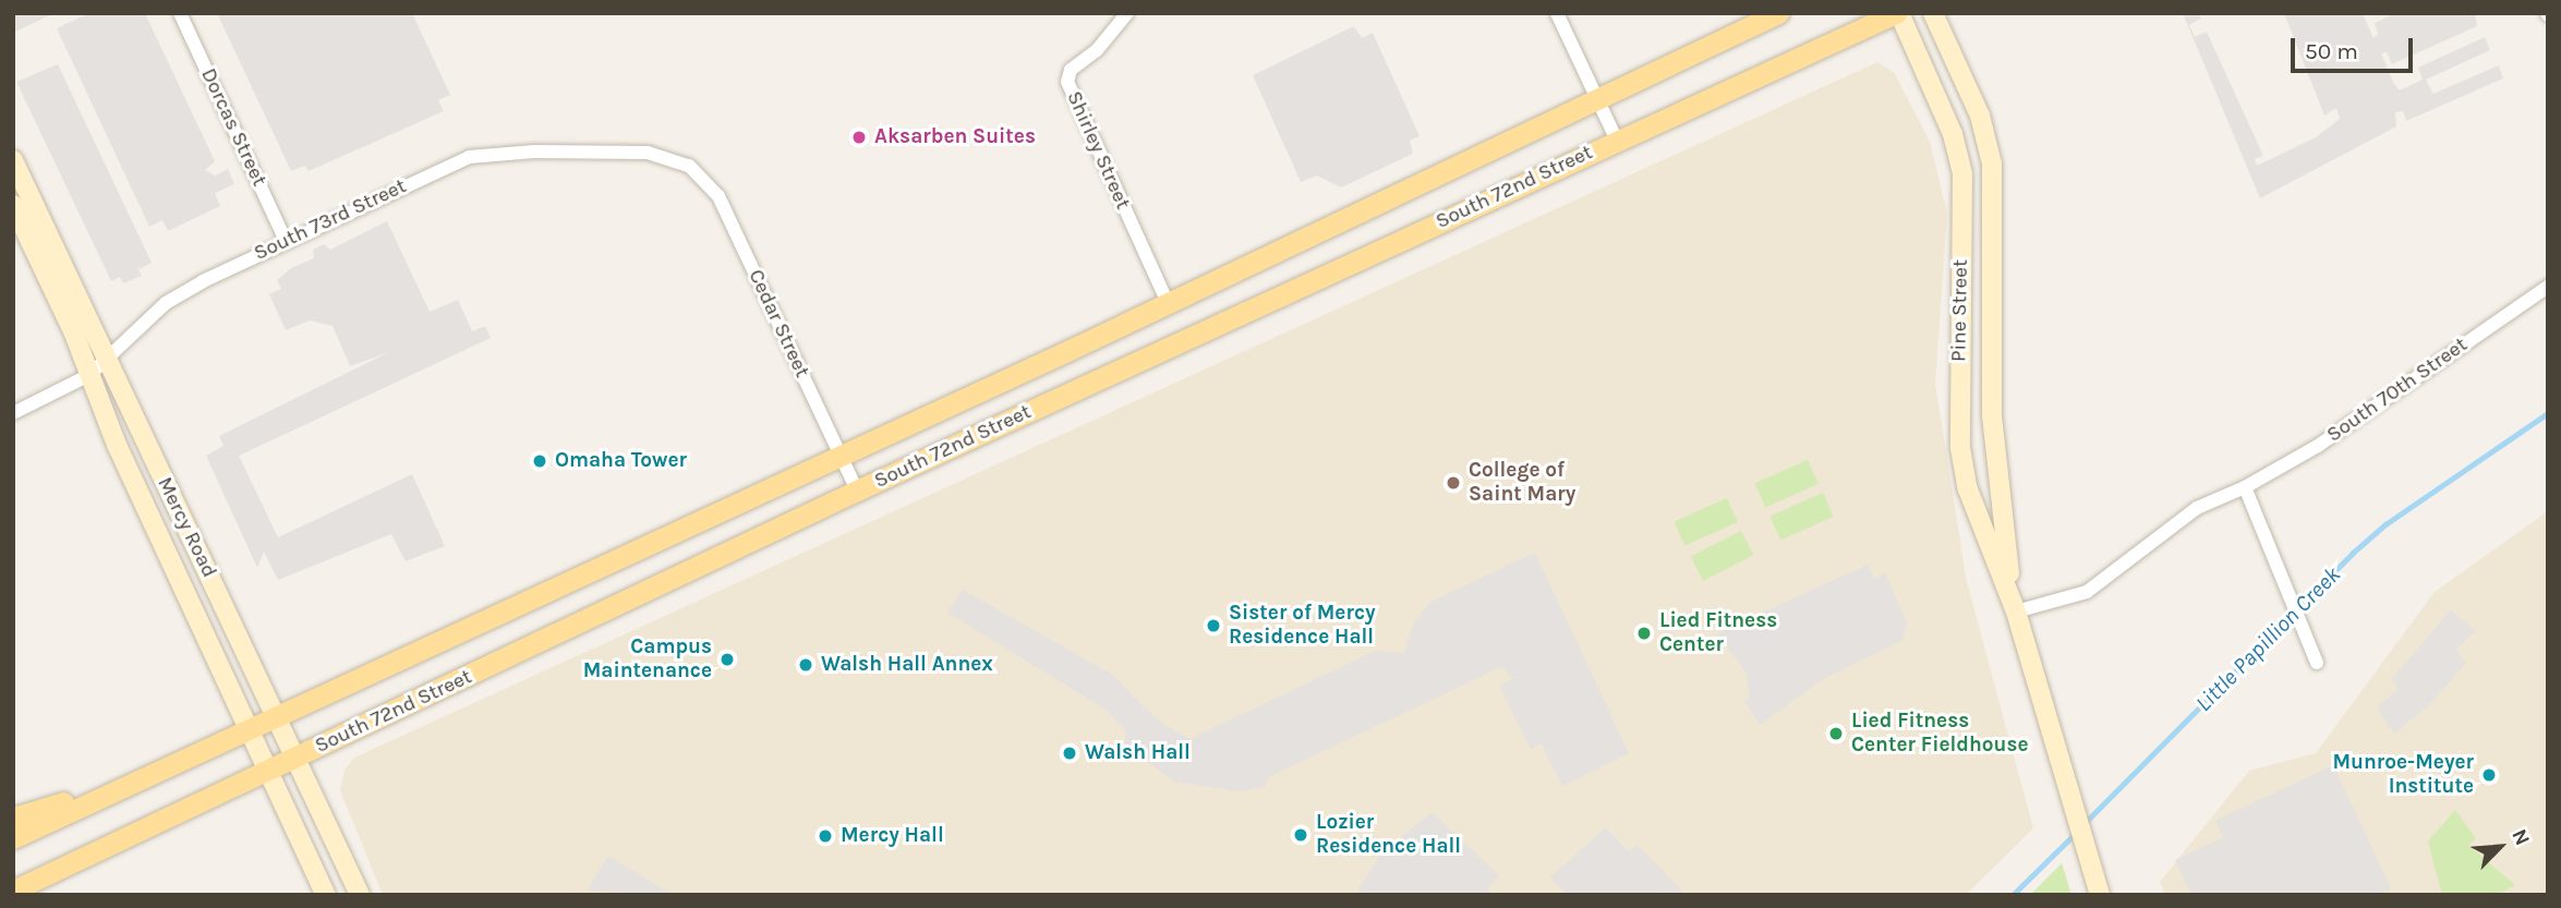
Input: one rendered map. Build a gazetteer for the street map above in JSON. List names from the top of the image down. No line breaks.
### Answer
{"streets":{"main road":["South 72nd Street","Pine Street","Mercy Road"],"street":["Dorcas Street","Shirley Street","South 73rd Street","Cedar Street","South 70th Street"]},"crossings":[["Dorcas Street","South 73rd Street"],["Shirley Street","South 72nd Street"],["South 72nd Street","Pine Street"],["South 72nd Street","Cedar Street"],["South 72nd Street","Mercy Road"],["South 73rd Street","Cedar Street"],["South 73rd Street","Mercy Road"],["Pine Street","South 70th Street"]],"water":["Little Papillion Creek"],"places":["Aksarben Suites","Omaha Tower","College of Saint Mary","Sister of Mercy Residence Hall","Lied Fitness Center","Campus Maintenance","Walsh Hall Annex","Lied Fitness Center Fieldhouse","Walsh Hall","Munroe-Meyer Institute","Lozier Residence Hall","Mercy Hall"],"scale_bar":"50 m","north":"top right"}
